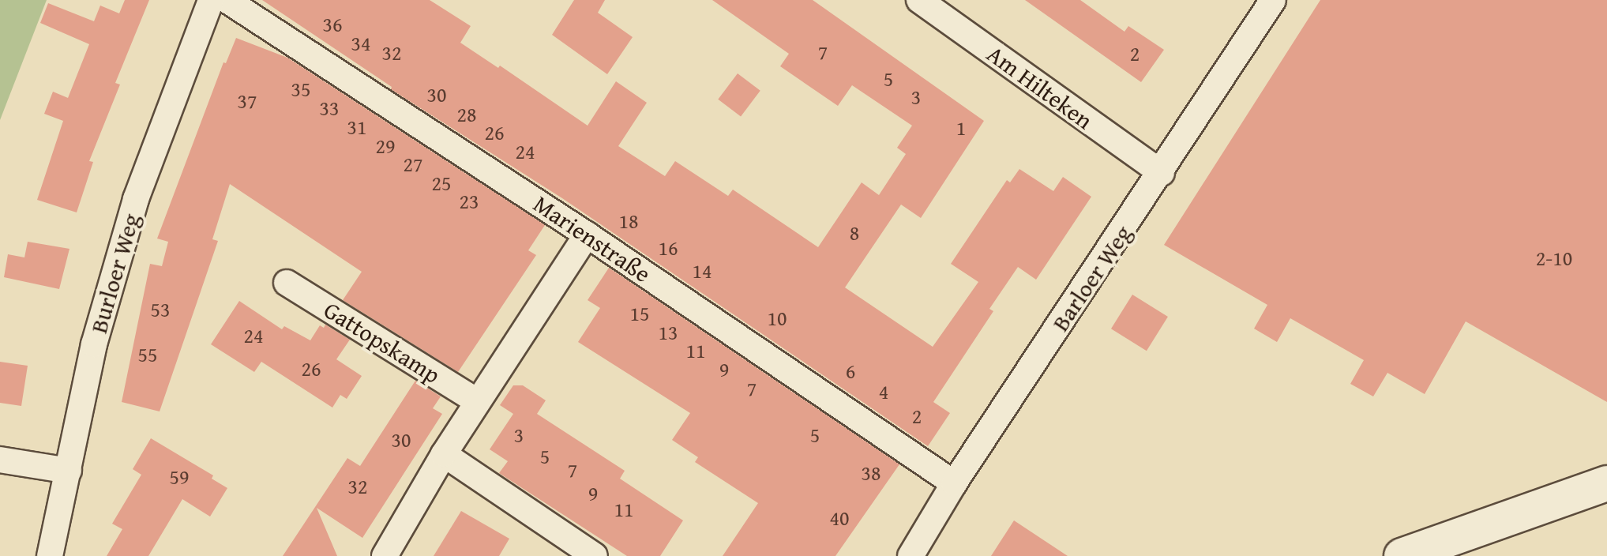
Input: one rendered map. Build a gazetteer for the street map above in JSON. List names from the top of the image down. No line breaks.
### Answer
{"streets":{"street":["Am Hilteken","Marienstraße","Burloer Weg","Barloer Weg","Gattopskamp"]},"crossings":[["Am Hilteken","Barloer Weg"],["Marienstraße","Barloer Weg"]],"house_numbers":["36","34","7","32","2","5","35","30","3","37","33","28","31","1","26","29","24","27","25","23","18","8","16","2-10","14","53","15","10","13","24","11","55","26","9","6","7","4","2","3","5","30","5","7","38","59","32","9","11","40"]}
